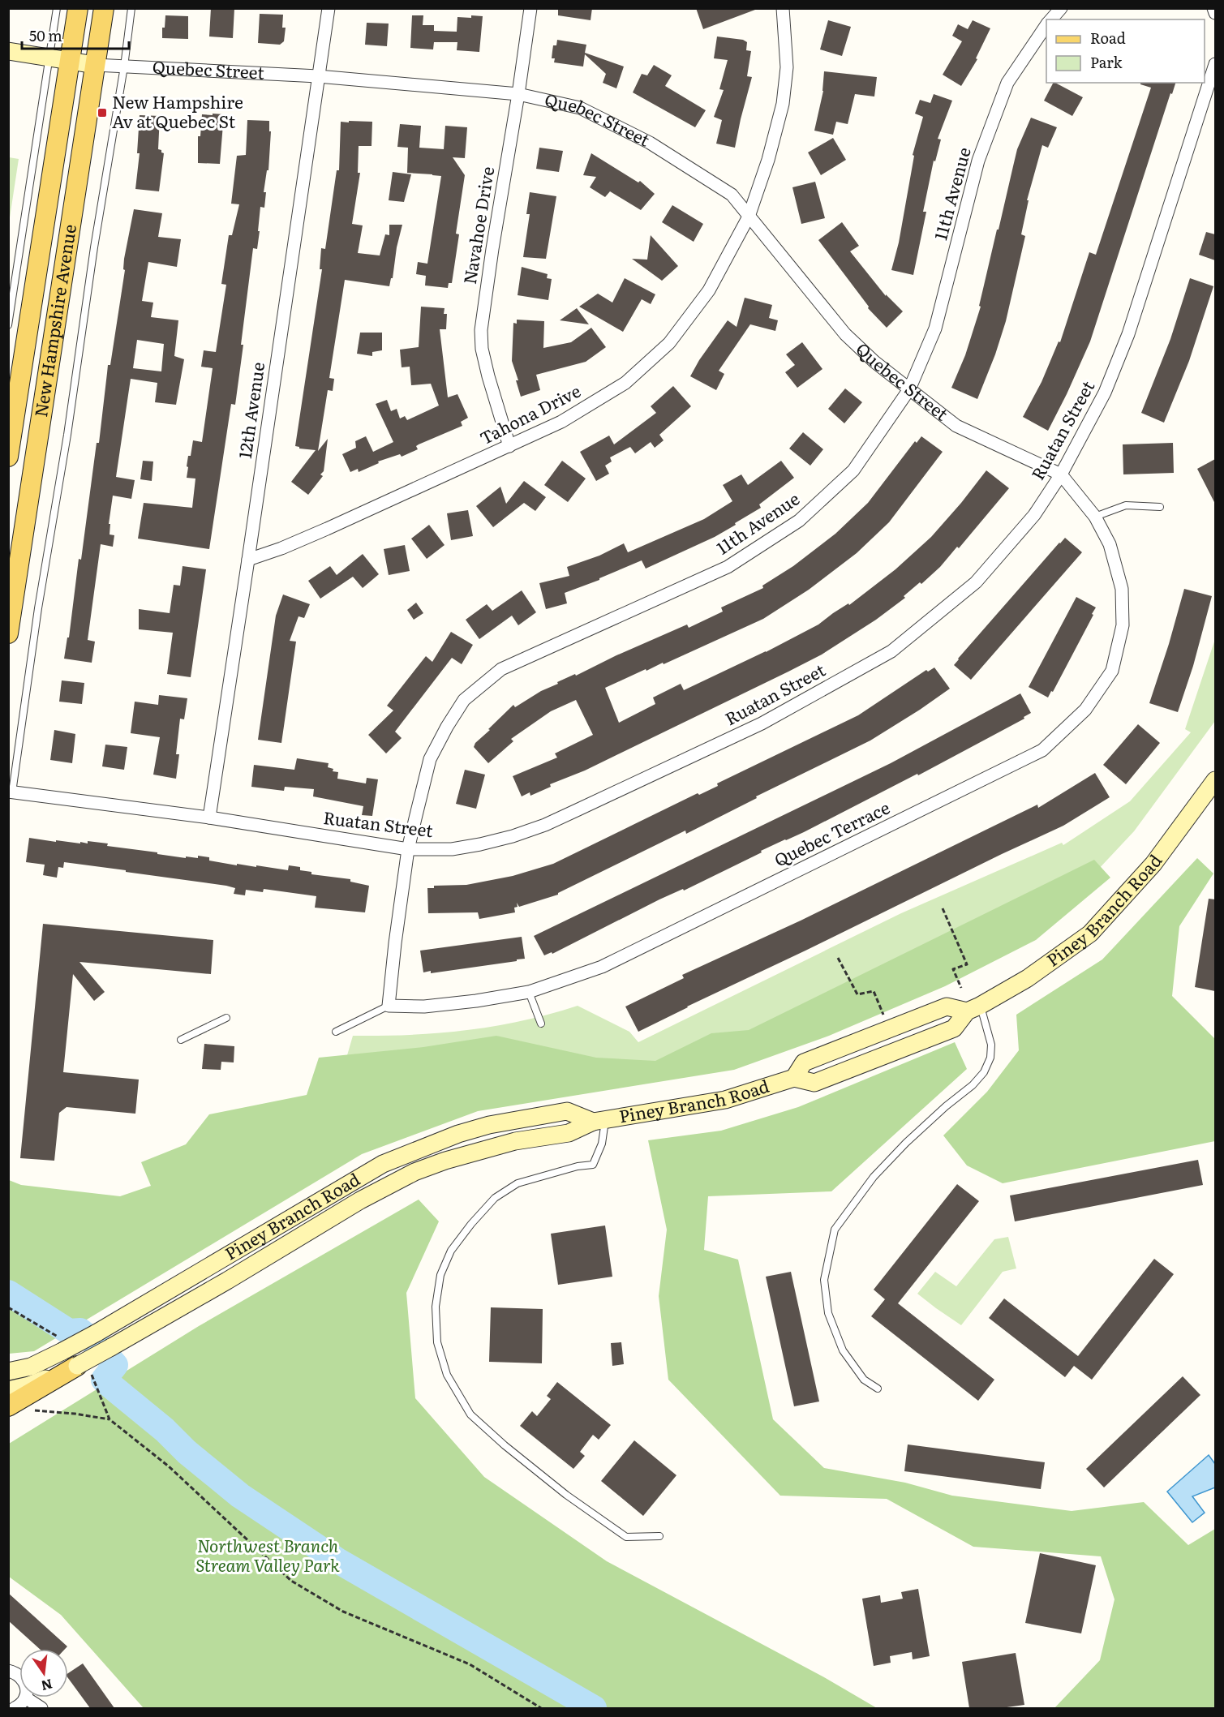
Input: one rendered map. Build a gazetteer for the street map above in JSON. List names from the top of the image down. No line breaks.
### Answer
{"streets":{"main road":["Quebec Street","New Hampshire Avenue","Piney Branch Road"],"street":["11th Avenue","Navahoe Drive","12th Avenue","Tahona Drive","Ruatan Street","Quebec Terrace"]},"crossings":[["Quebec Street","11th Avenue"],["Quebec Street","Navahoe Drive"],["Quebec Street","New Hampshire Avenue"],["Quebec Street","12th Avenue"],["Quebec Street","Tahona Drive"],["Quebec Street","Ruatan Street"],["Quebec Street","Quebec Terrace"],["11th Avenue","Ruatan Street"],["11th Avenue","Quebec Terrace"],["Navahoe Drive","Tahona Drive"],["12th Avenue","Tahona Drive"],["12th Avenue","Ruatan Street"],["Ruatan Street","Quebec Terrace"]],"parks":["Northwest Branch Stream Valley Park"],"places":{"transit":["New Hampshire Av at Quebec St"]},"legend":["Road","Park"],"scale_bar":"50 m","north":"bottom"}
